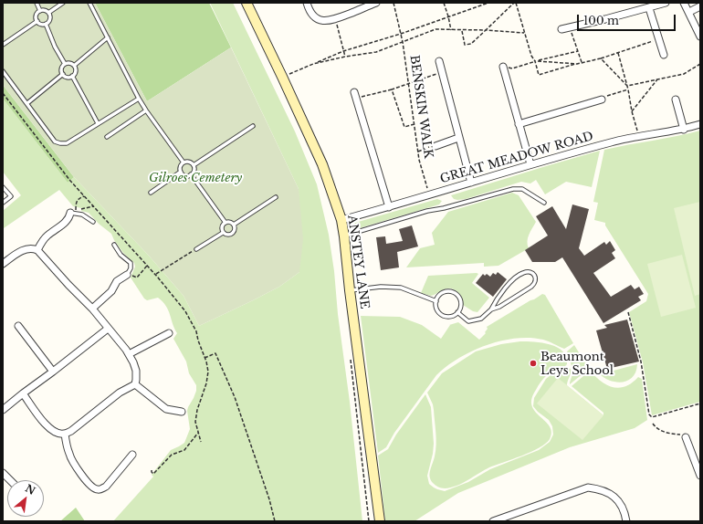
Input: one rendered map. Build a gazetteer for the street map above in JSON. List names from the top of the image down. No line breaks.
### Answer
{"streets":{"main road":["ANSTEY LANE"],"street":["GREAT MEADOW ROAD"],"path":["BENSKIN WALK"]},"crossings":[["BENSKIN WALK","GREAT MEADOW ROAD"],["GREAT MEADOW ROAD","ANSTEY LANE"]],"parks":["Gilroes Cemetery"],"places":["Beaumont Leys School"],"scale_bar":"100 m","north":"top right"}
